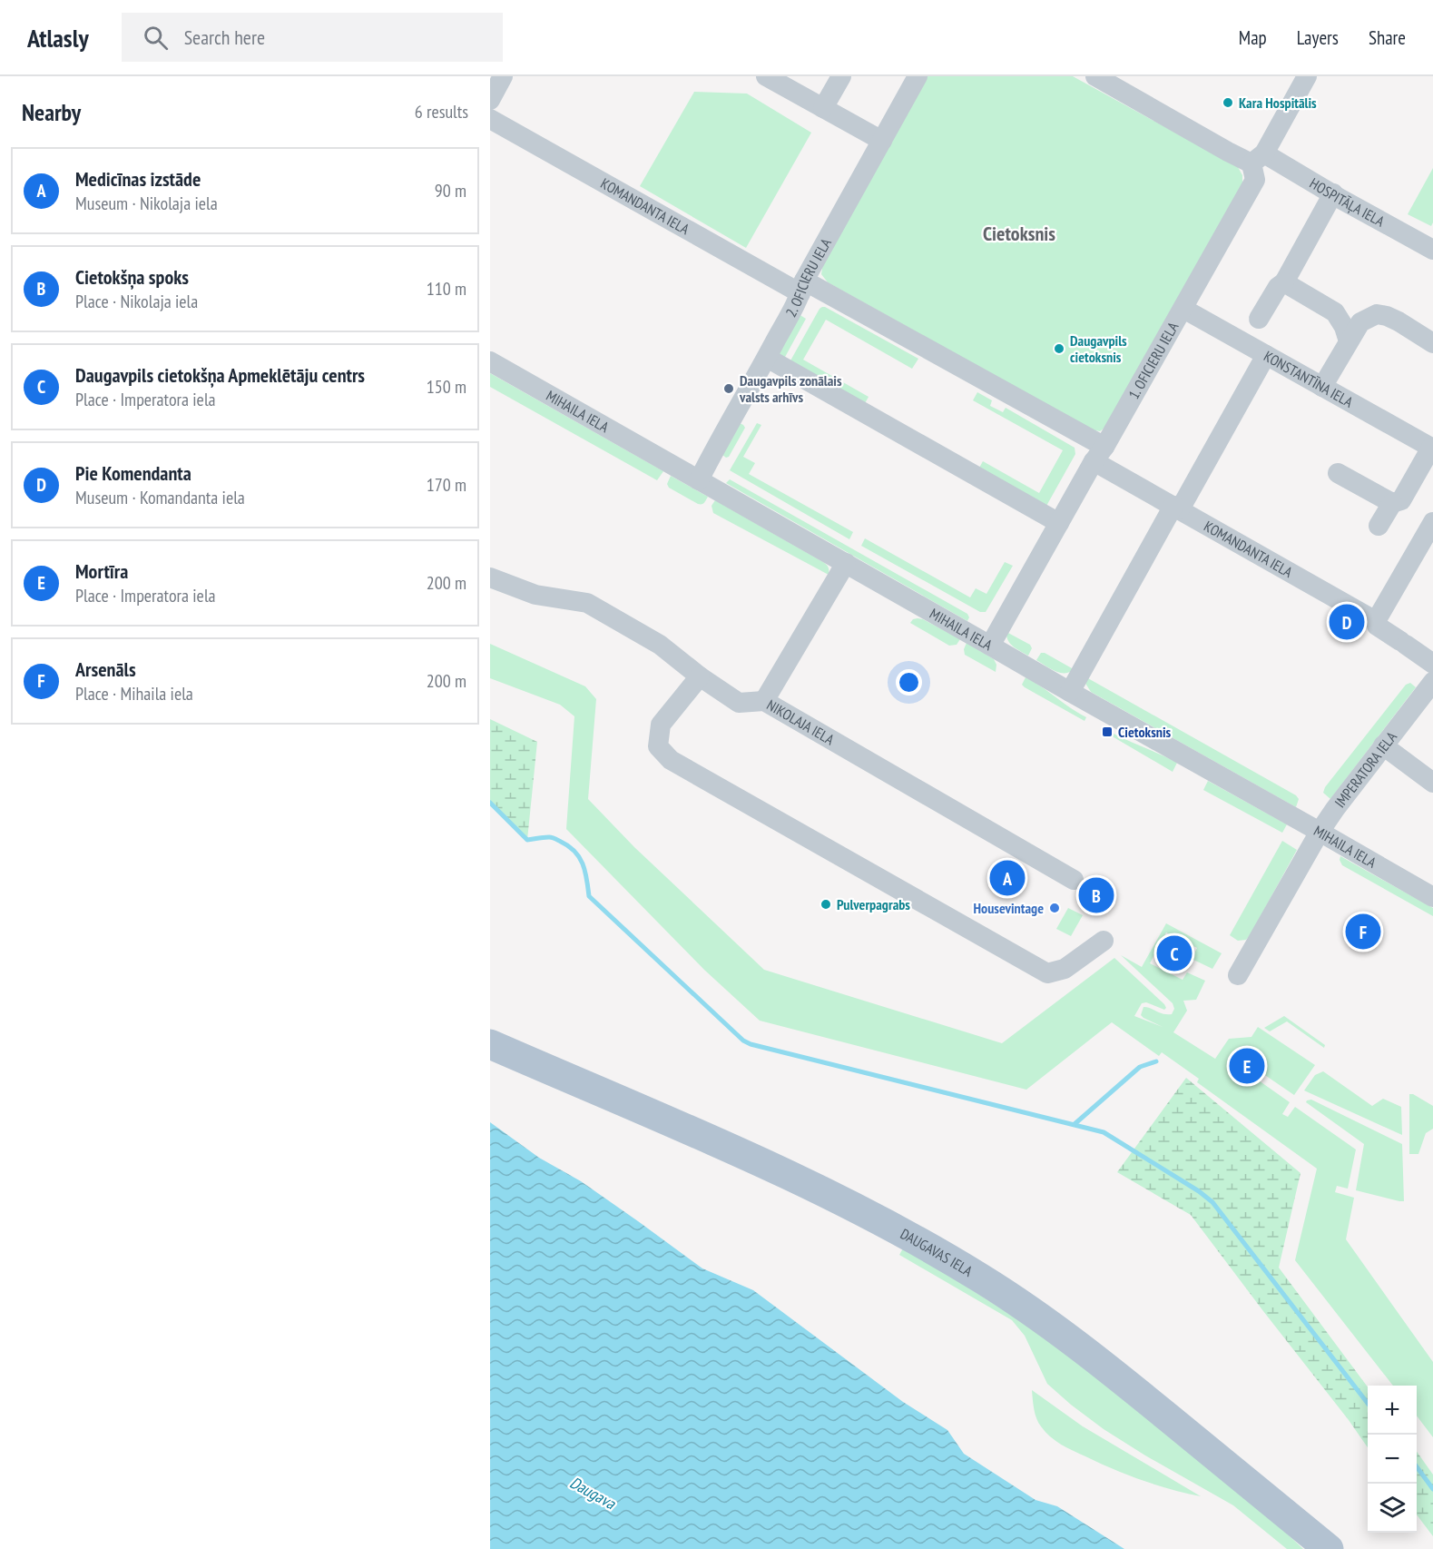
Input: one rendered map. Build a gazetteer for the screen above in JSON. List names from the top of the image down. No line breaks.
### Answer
{"streets":{"main road":["DAUGAVAS IELA"],"street":["HOSPITĀĻA IELA","KOMANDANTA IELA","2. OFICIERU IELA","1. OFICIERU IELA","KONSTANTĪNA IELA","MIHAILA IELA","NIKOLAJA IELA","IMPERATORA IELA"]},"crossings":[["HOSPITĀĻA IELA","1. OFICIERU IELA"],["KOMANDANTA IELA","2. OFICIERU IELA"],["KOMANDANTA IELA","1. OFICIERU IELA"],["2. OFICIERU IELA","MIHAILA IELA"],["1. OFICIERU IELA","KONSTANTĪNA IELA"],["1. OFICIERU IELA","MIHAILA IELA"],["MIHAILA IELA","IMPERATORA IELA"]],"districts":["Cietoksnis"],"water":["Daugava"],"places":{"other":["Kara Hospitālis","Daugavpils cietoksnis","Daugavpils zonālais valsts arhīvs","Pulverpagrabs","Housevintage"],"transit":["Cietoksnis"]},"page":{"header":"Atlasly","search":"Search here","nav":["Map","Layers","Share"],"heading":["Nearby","6 results"],"list":[{"mark":"A","name":"Medicīnas izstāde","note":"Museum · Nikolaja iela","value":"90 m"},{"mark":"B","name":"Cietokšņa spoks","note":"Place · Nikolaja iela","value":"110 m"},{"mark":"C","name":"Daugavpils cietokšņa Apmeklētāju centrs","note":"Place · Imperatora iela","value":"150 m"},{"mark":"D","name":"Pie Komendanta","note":"Museum · Komandanta iela","value":"170 m"},{"mark":"E","name":"Mortīra","note":"Place · Imperatora iela","value":"200 m"},{"mark":"F","name":"Arsenāls","note":"Place · Mihaila iela","value":"200 m"}],"pins":["D","A","B","F","C","E"],"map_buttons":["+","−"]}}
